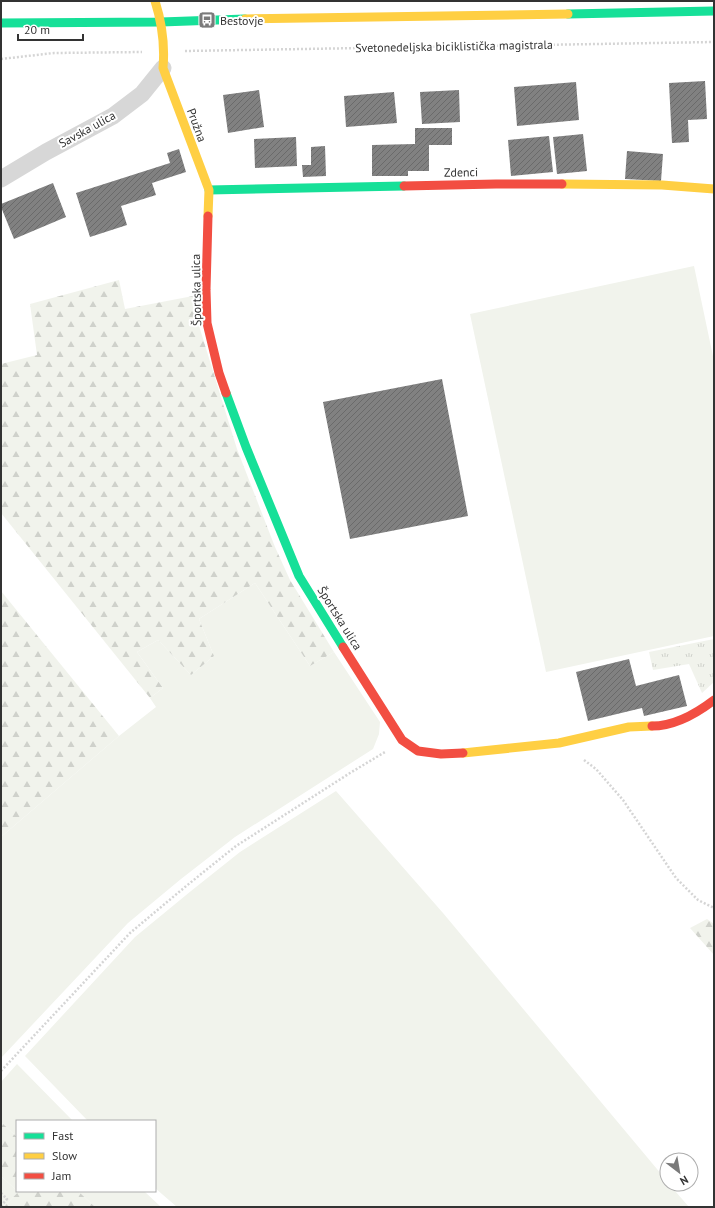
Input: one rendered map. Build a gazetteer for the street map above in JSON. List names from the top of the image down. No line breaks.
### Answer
{"streets":{"street":["Pružna","Savska ulica","Zdenci","Športska ulica"],"path":["Svetonedeljska biciklistička magistrala"]},"crossings":[["Pružna","Savska ulica"],["Pružna","Zdenci"],["Pružna","Športska ulica"],["Zdenci","Športska ulica"]],"places":{"bus stop":["Bestovje"]},"legend":["Fast","Slow","Jam"],"scale_bar":"20 m","north":"bottom right"}
